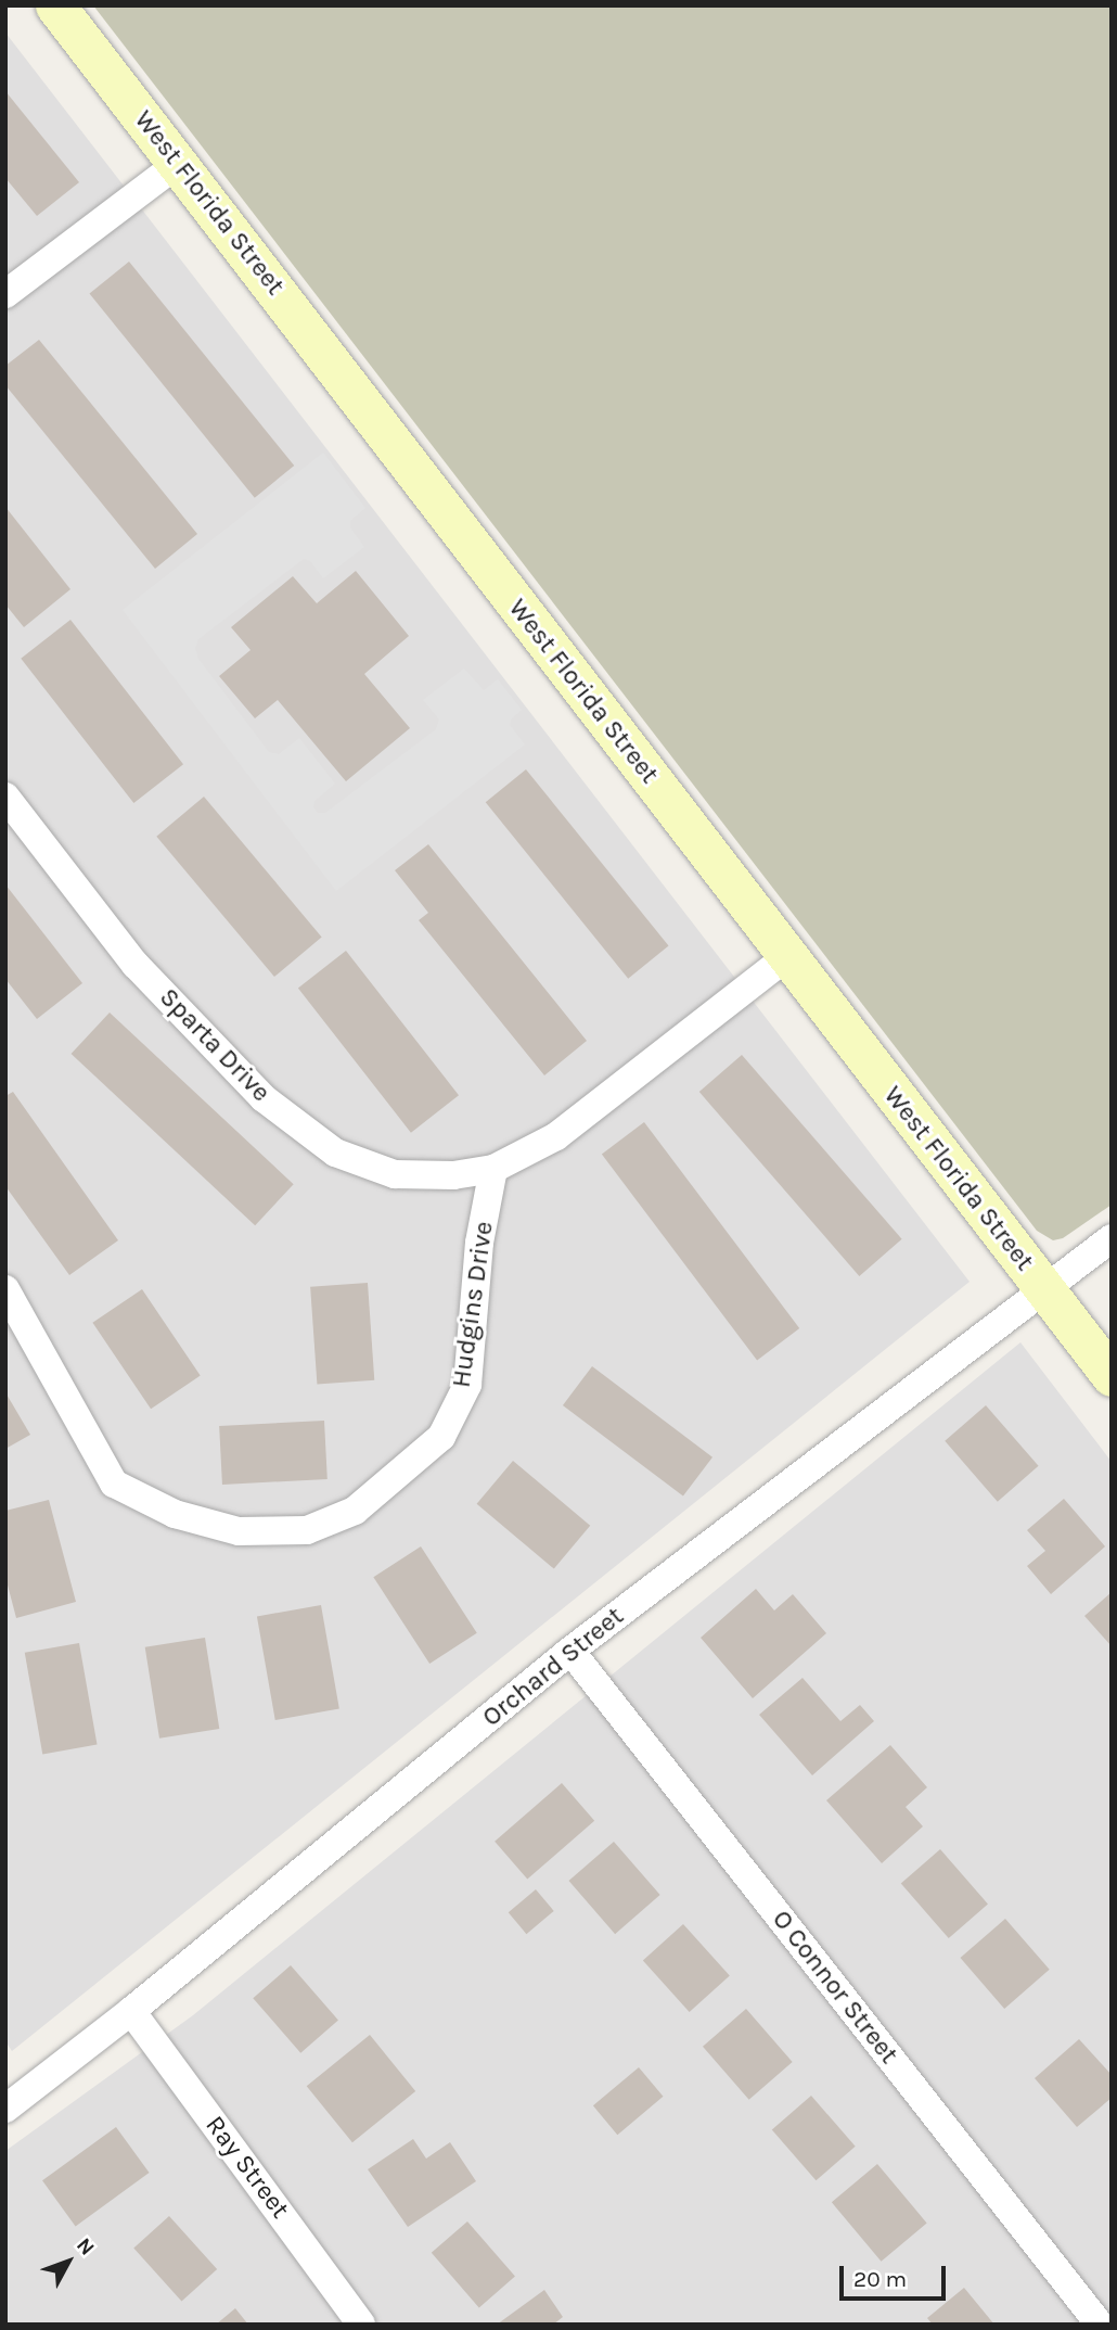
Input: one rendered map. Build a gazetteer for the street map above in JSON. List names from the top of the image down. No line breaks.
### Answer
{"streets":{"main road":["West Florida Street"],"street":["Sparta Drive","Hudgins Drive","Orchard Street","O Connor Street","Ray Street"]},"crossings":[["West Florida Street","Orchard Street"],["Sparta Drive","Hudgins Drive"],["Orchard Street","O Connor Street"],["Orchard Street","Ray Street"]],"scale_bar":"20 m","north":"top right"}
